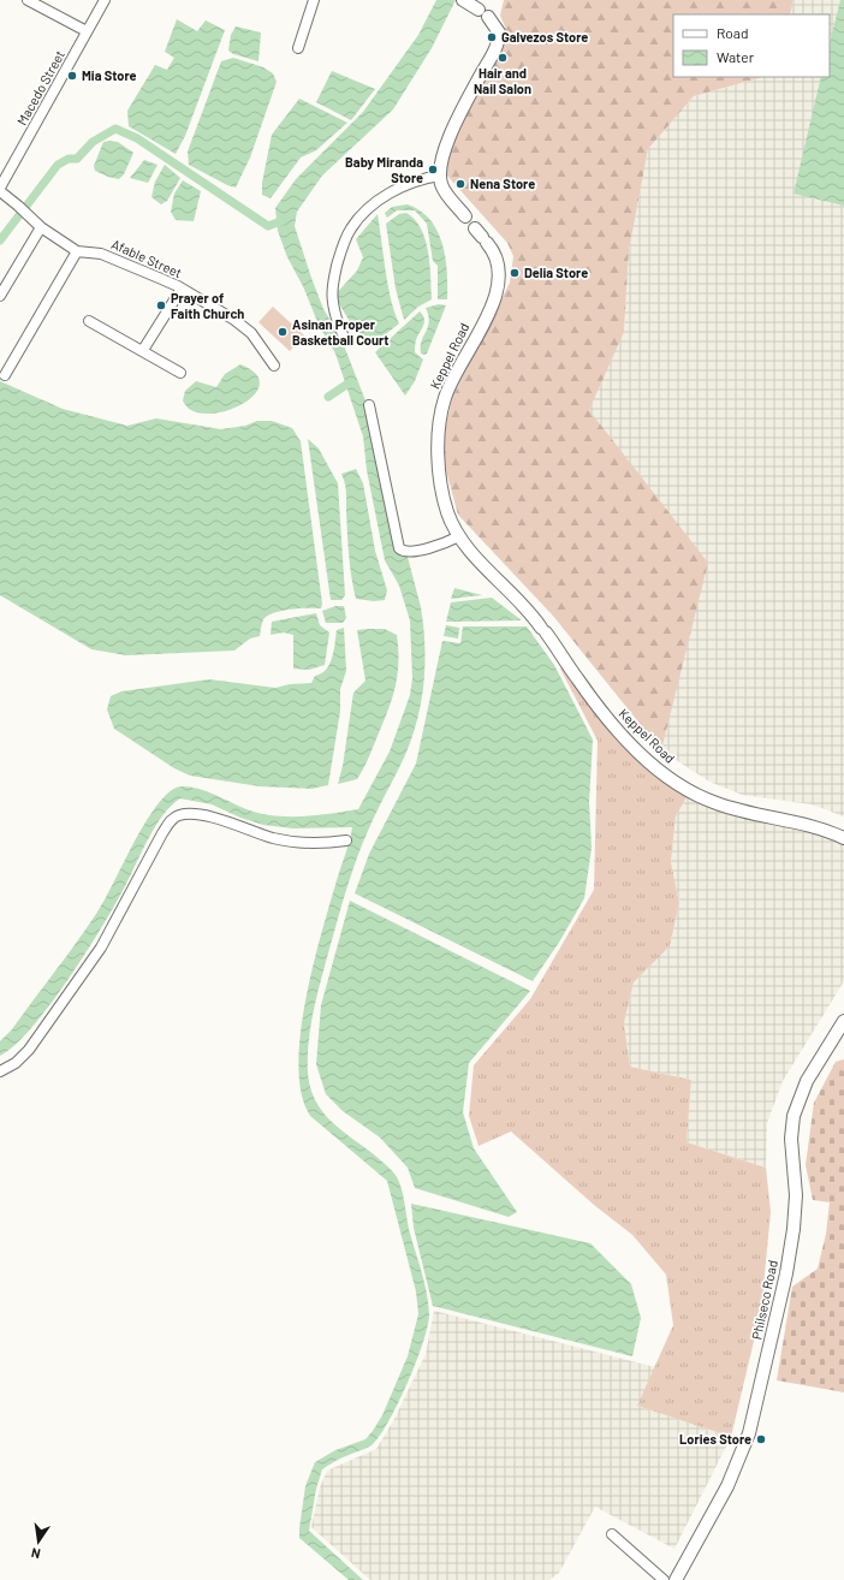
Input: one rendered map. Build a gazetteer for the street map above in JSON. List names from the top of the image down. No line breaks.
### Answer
{"streets":{"street":["Macedo Street","Afable Street","Keppel Road","Philseco Road"]},"places":["Galvezos Store","Hair and Nail Salon","Mia Store","Baby Miranda Store","Nena Store","Delia Store","Prayer of Faith Church","Asinan Proper Basketball Court","Lories Store"],"legend":["Road","Water"],"north":"bottom"}
